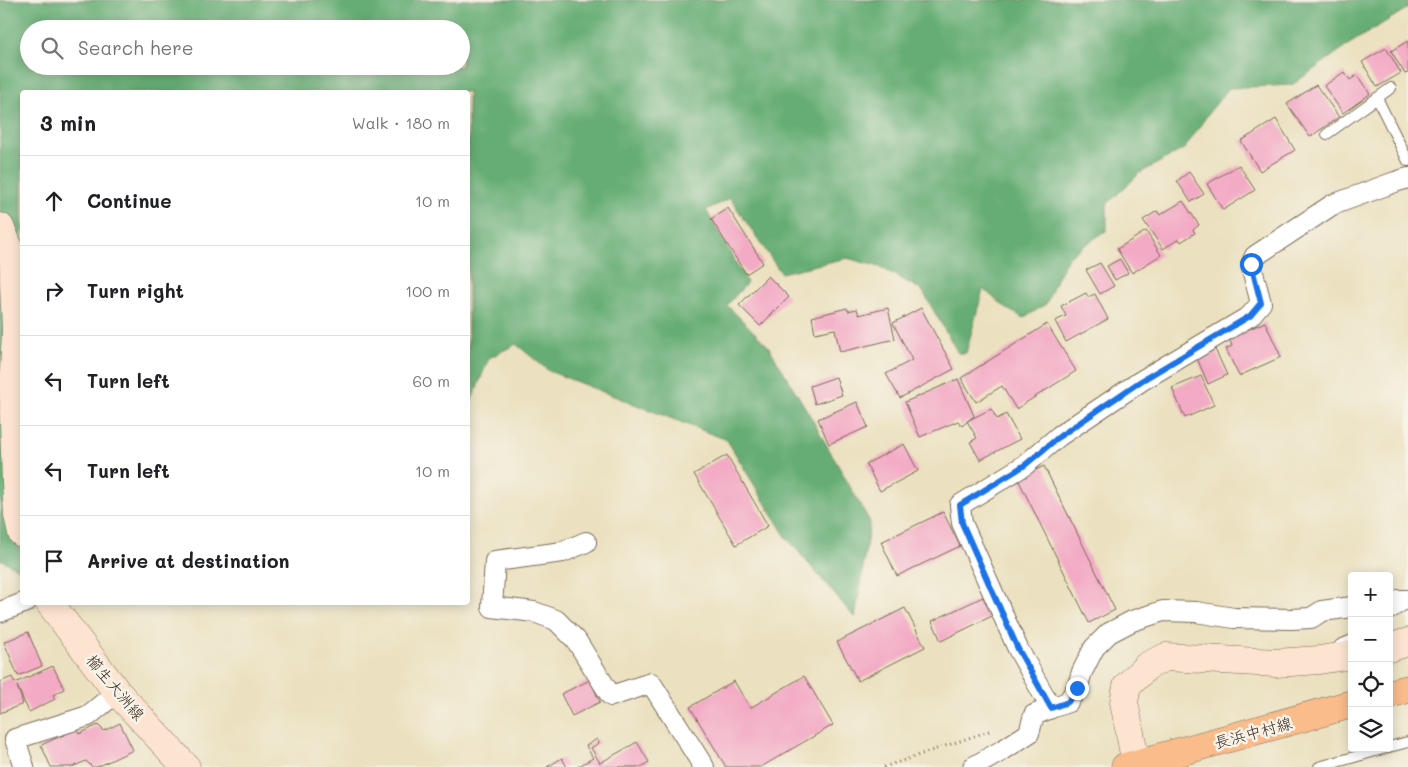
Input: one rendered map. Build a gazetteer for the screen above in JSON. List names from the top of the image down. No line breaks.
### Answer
{"streets":{"main road":["櫛生大洲線","長浜中村線"]},"page":{"search":"Search here","heading":["3 min","Walk · 180 m"],"list":[["Continue","10 m"],["Turn right","100 m"],["Turn left","60 m"],["Turn left","10 m"],"Arrive at destination"],"map_buttons":["+","−"]}}
